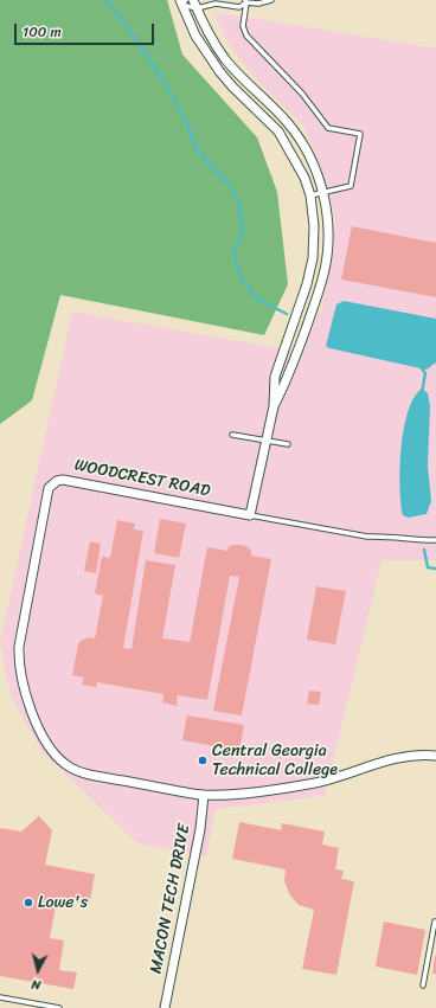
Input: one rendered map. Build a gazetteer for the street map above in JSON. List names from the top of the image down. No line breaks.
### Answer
{"streets":{"street":["WOODCREST ROAD","MACON TECH DRIVE"]},"crossings":[["WOODCREST ROAD","MACON TECH DRIVE"]],"places":["Central Georgia Technical College","Lowe's"],"scale_bar":"100 m","north":"bottom"}
